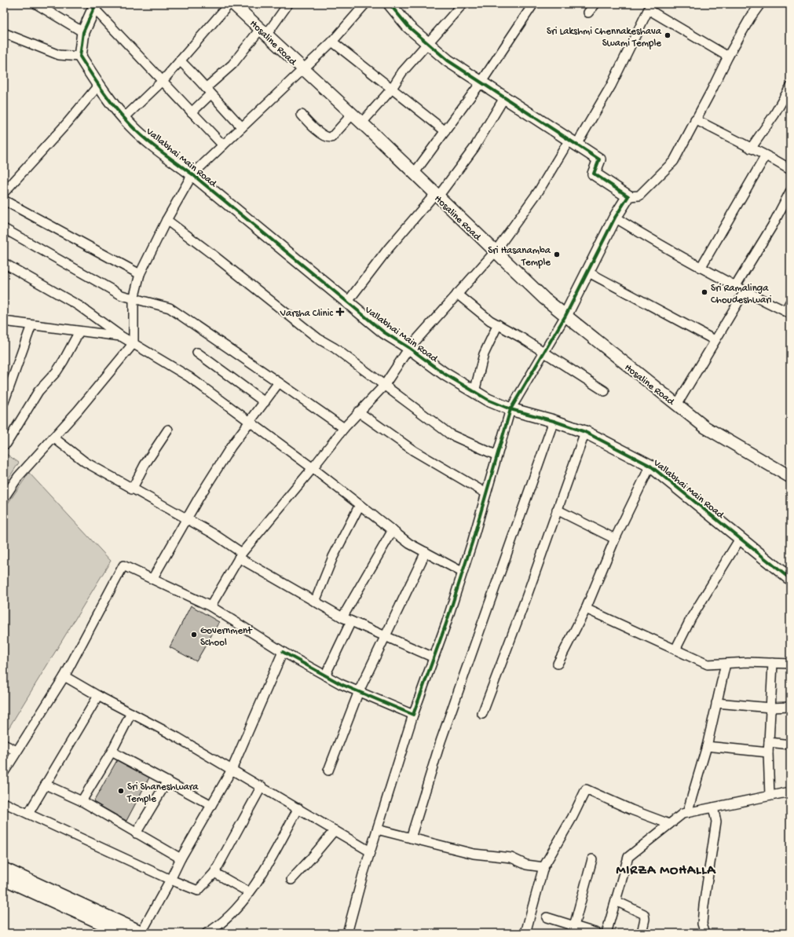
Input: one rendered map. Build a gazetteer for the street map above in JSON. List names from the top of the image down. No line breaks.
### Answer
{"streets":{"street":["Hosaline Road","Vallabhai Main Road"]},"districts":["MIRZA MOHALLA"],"places":{"other":["Sri Lakshmi Chennakeshava Swami Temple","Sri Hasanamba Temple","Sri Ramalinga Choudeshwari","Government School","Sri Shaneshwara Temple"],"health":["Varsha Clinic"]}}
